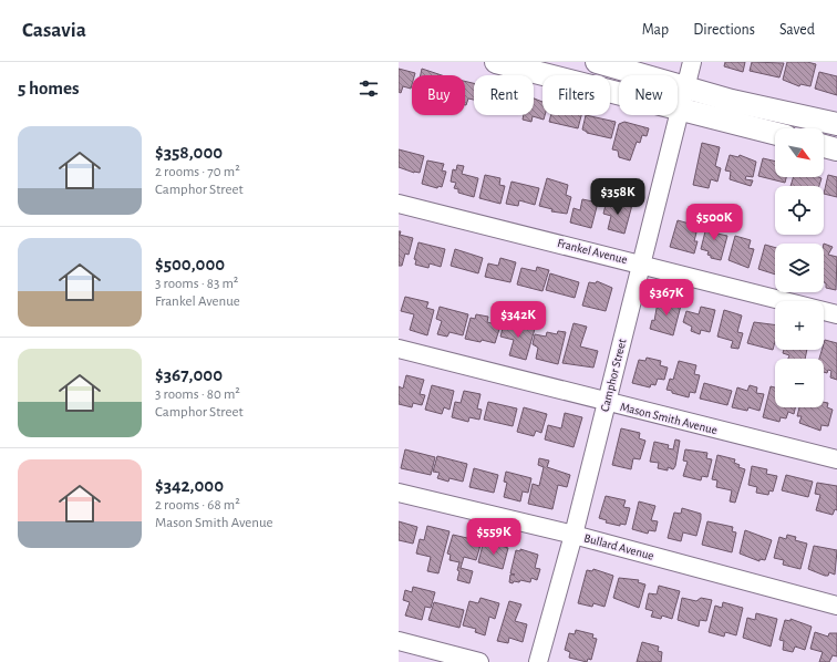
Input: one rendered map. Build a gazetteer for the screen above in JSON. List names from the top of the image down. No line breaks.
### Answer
{"streets":{"street":["Frankel Avenue","Camphor Street","Mason Smith Avenue","Bullard Avenue"]},"crossings":[["Frankel Avenue","Camphor Street"],["Camphor Street","Mason Smith Avenue"],["Camphor Street","Bullard Avenue"]],"north":"bottom right","page":{"header":"Casavia","nav":["Map","Directions","Saved"],"heading":"5 homes","chip":["Buy","Rent","Filters","New"],"list":[{"name":"$358,000","note":"2 rooms · 70 m² · Camphor Street"},{"name":"$500,000","note":"3 rooms · 83 m² · Frankel Avenue"},{"name":"$367,000","note":"3 rooms · 80 m² · Camphor Street"},{"name":"$342,000","note":"2 rooms · 68 m² · Mason Smith Avenue"}],"map_buttons":["+","−"],"price":["$358K","$500K","$367K","$342K","$559K"]}}
